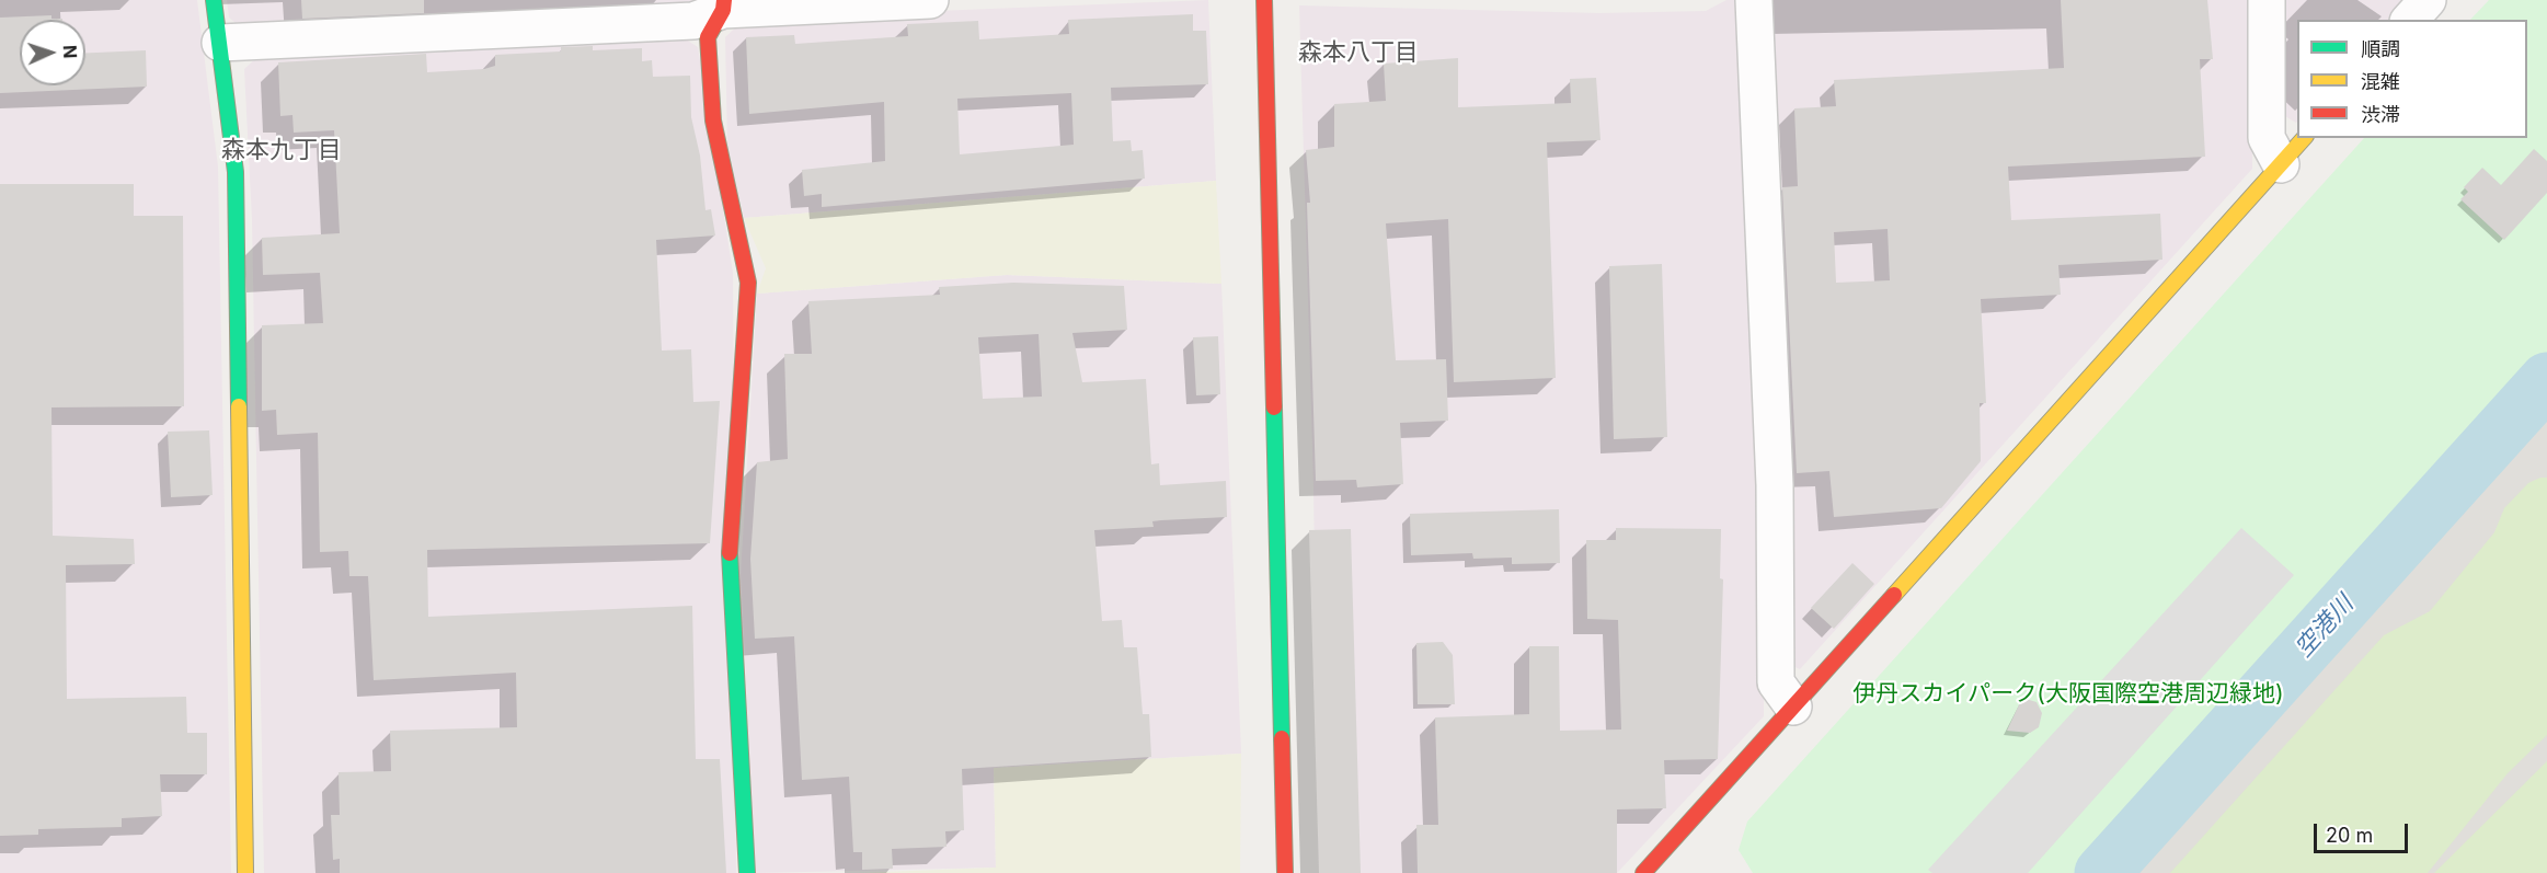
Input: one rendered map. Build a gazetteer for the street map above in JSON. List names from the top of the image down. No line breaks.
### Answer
{"districts":["森本八丁目","森本九丁目"],"water":["空港川"],"parks":["伊丹スカイパーク(大阪国際空港周辺緑地)"],"legend":["順調","混雑","渋滞"],"scale_bar":"20 m","north":"right"}
